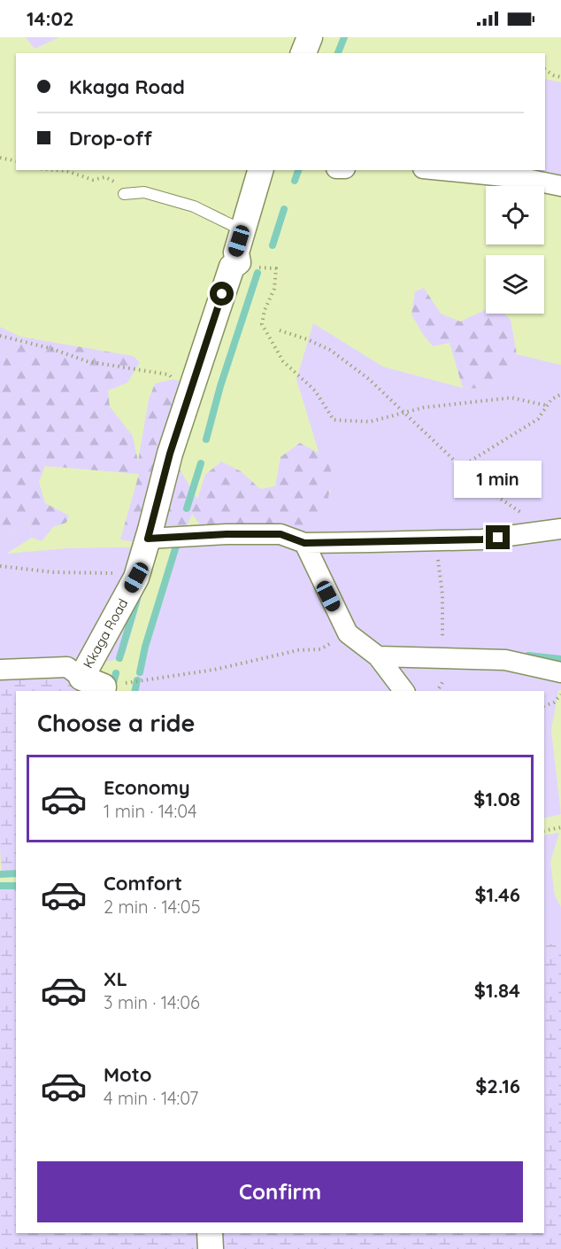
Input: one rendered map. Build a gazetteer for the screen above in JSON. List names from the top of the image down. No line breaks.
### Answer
{"streets":{"street":["Kkaga Road"]},"page":{"status":"14:02","banner":["Kkaga Road","Drop-off"],"bubble":"1 min","heading":"Choose a ride","list":[{"name":"Economy","note":"1 min · 14:04","value":"$1.08"},{"name":"Comfort","note":"2 min · 14:05","value":"$1.46"},{"name":"XL","note":"3 min · 14:06","value":"$1.84"},{"name":"Moto","note":"4 min · 14:07","value":"$2.16"}],"buttons":"Confirm"}}
